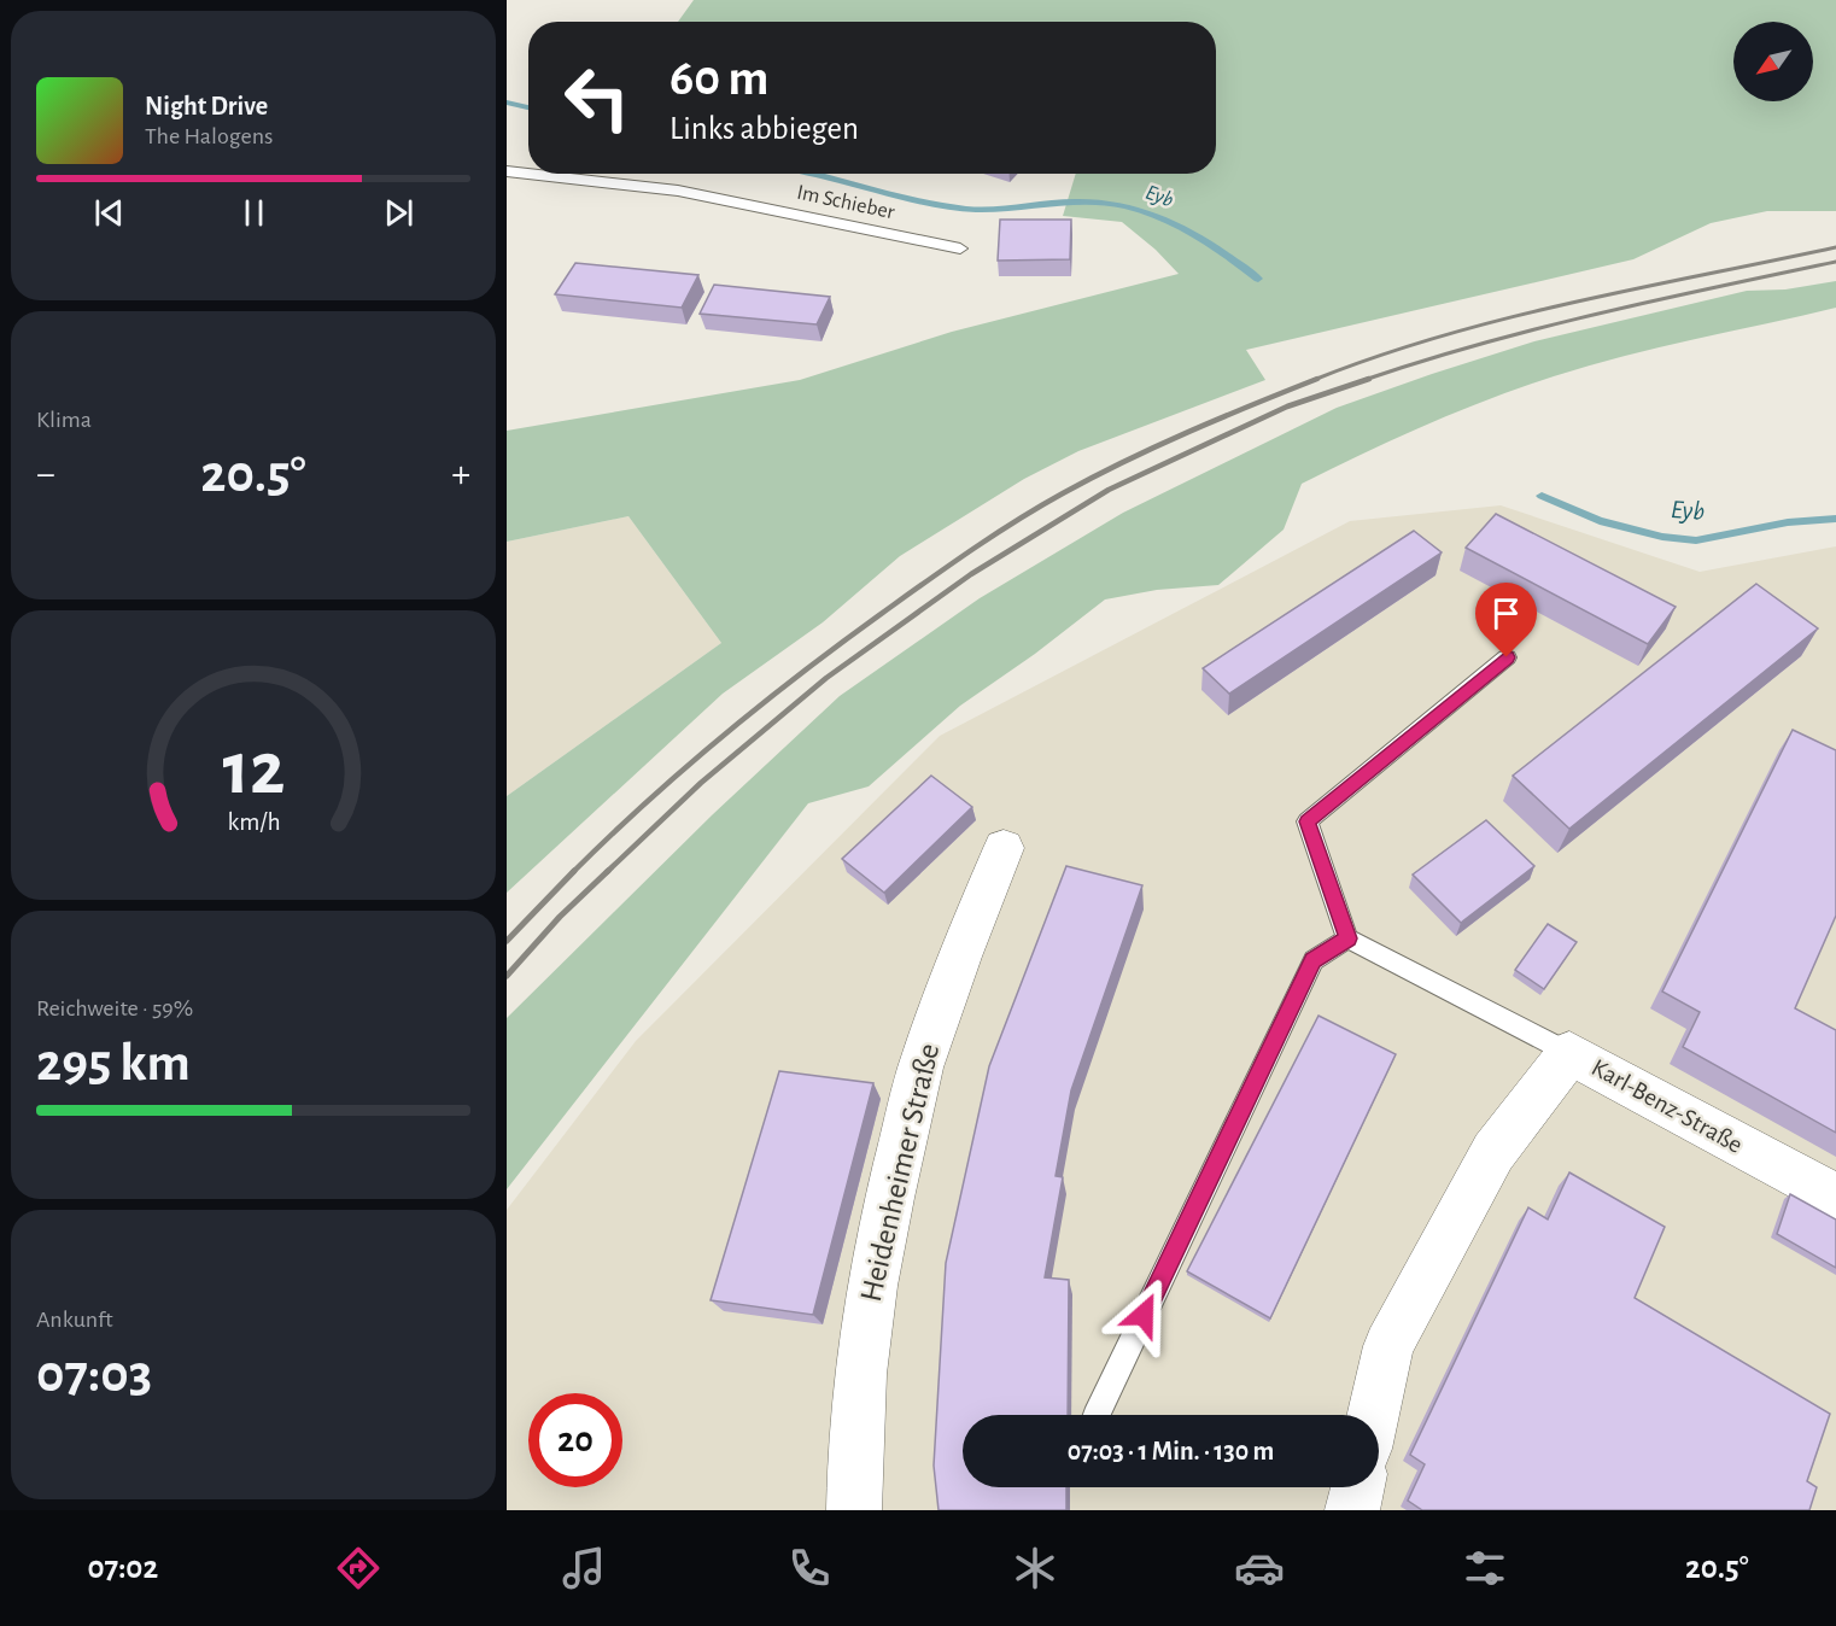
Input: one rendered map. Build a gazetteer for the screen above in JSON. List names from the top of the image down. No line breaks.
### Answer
{"streets":{"street":["Karl-Benz-Straße","Heidenheimer Straße"],"lane":["Im Schieber"]},"water":["Eyb"],"north":"bottom left","page":{"turn":["60 m","Links abbiegen"],"song":["Night Drive","The Halogens"],"tile":["Klima",["Reichweite · 59%","295 km"],["Ankunft","07:03"]],"heat":["−","20.5°","+"],"limit":"20","trip":"07:03 · 1 Min. · 130 m","tabs":["07:02","20.5°"],"gauge":["12","km/h"]}}
